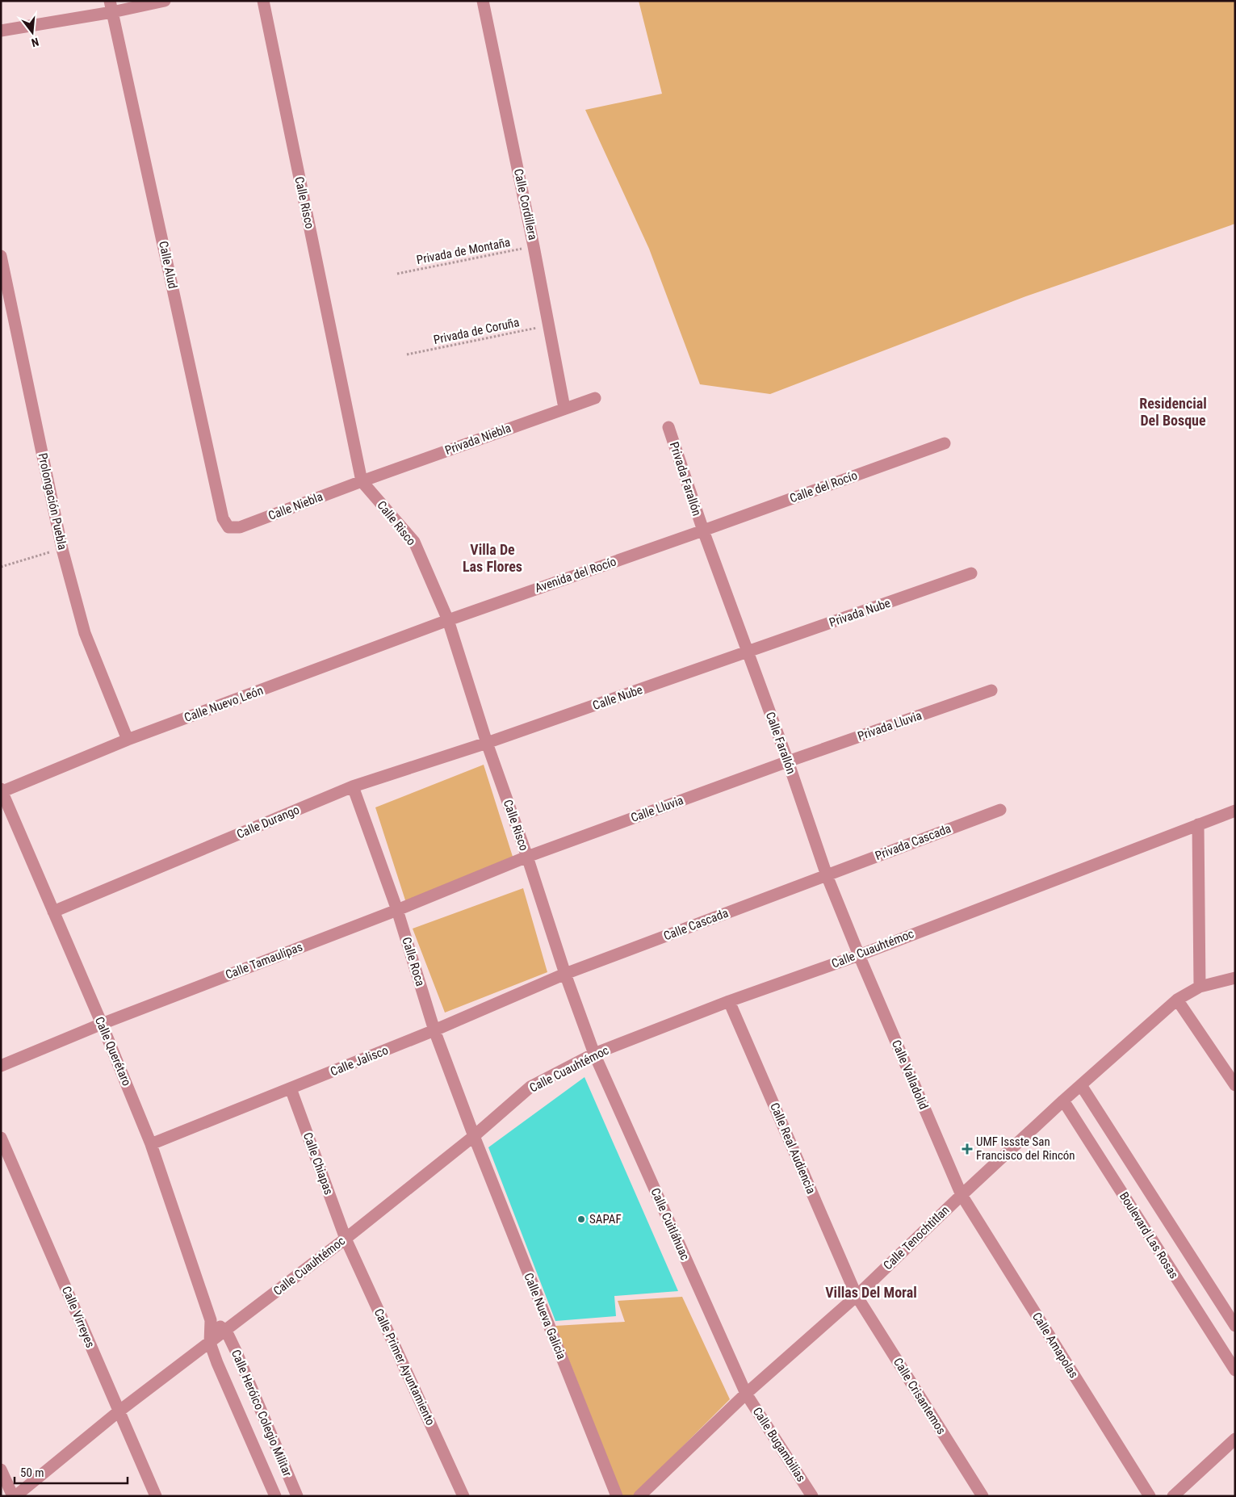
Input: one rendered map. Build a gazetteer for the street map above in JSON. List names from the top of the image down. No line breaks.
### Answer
{"streets":{"street":["Calle Risco","Calle Cordillera","Calle Alud","Privada Niebla","Privada Farallón","Calle del Rocío","Prolongación Puebla","Calle Niebla","Avenida del Rocío","Privada Nube","Calle Nube","Calle Nuevo León","Privada Lluvia","Calle Farallón","Calle Lluvia","Calle Durango","Privada Cascada","Calle Cascada","Calle Cuauhtémoc","Calle Tamaulipas","Calle Roca","Calle Querétaro","Calle Jalisco","Calle Valladolid","Calle Real Audiencia","Calle Chiapas","Calle Cuitláhuac","Boulevard Las Rosas","Calle Tenochtitlan","Calle Nueva Galicia","Calle Virreyes","Calle Amapolas","Calle Primer Ayuntamiento","Calle Crisantemos","Calle Heróico Colegio Militar","Calle Bugambilias"],"path":["Privada de Montaña","Privada de Coruña"]},"crossings":[["Calle Risco","Privada Niebla"],["Calle Risco","Calle Niebla"],["Calle Risco","Avenida del Rocío"],["Calle Risco","Calle Nube"],["Calle Risco","Calle Nuevo León"],["Calle Risco","Calle Lluvia"],["Calle Risco","Calle Durango"],["Calle Risco","Calle Cascada"],["Calle Risco","Calle Cuauhtémoc"],["Calle Risco","Calle Tamaulipas"],["Calle Risco","Calle Jalisco"],["Calle Risco","Calle Cuitláhuac"],["Calle Cordillera","Privada de Montaña"],["Calle Cordillera","Privada de Coruña"],["Calle Cordillera","Privada Niebla"],["Calle Alud","Calle Niebla"],["Privada Niebla","Calle Niebla"],["Privada Farallón","Calle del Rocío"],["Privada Farallón","Avenida del Rocío"],["Privada Farallón","Calle Farallón"],["Calle del Rocío","Avenida del Rocío"],["Calle del Rocío","Calle Farallón"],["Prolongación Puebla","Calle Nuevo León"],["Avenida del Rocío","Calle Nuevo León"],["Avenida del Rocío","Calle Farallón"],["Privada Nube","Calle Nube"],["Privada Nube","Calle Farallón"],["Calle Nube","Calle Farallón"],["Calle Nube","Calle Durango"],["Calle Nuevo León","Calle Querétaro"],["Privada Lluvia","Calle Farallón"],["Privada Lluvia","Calle Lluvia"],["Calle Farallón","Calle Lluvia"],["Calle Farallón","Privada Cascada"],["Calle Farallón","Calle Cascada"],["Calle Farallón","Calle Cuauhtémoc"],["Calle Farallón","Calle Valladolid"],["Calle Lluvia","Calle Tamaulipas"],["Calle Durango","Calle Roca"],["Calle Durango","Calle Querétaro"],["Privada Cascada","Calle Cascada"],["Calle Cascada","Calle Jalisco"],["Calle Cuauhtémoc","Calle Roca"],["Calle Cuauhtémoc","Calle Querétaro"],["Calle Cuauhtémoc","Calle Valladolid"],["Calle Cuauhtémoc","Calle Real Audiencia"],["Calle Cuauhtémoc","Calle Chiapas"],["Calle Cuauhtémoc","Calle Cuitláhuac"],["Calle Cuauhtémoc","Calle Nueva Galicia"],["Calle Cuauhtémoc","Calle Virreyes"],["Calle Cuauhtémoc","Calle Primer Ayuntamiento"],["Calle Cuauhtémoc","Calle Heróico Colegio Militar"],["Calle Tamaulipas","Calle Roca"],["Calle Tamaulipas","Calle Querétaro"],["Calle Roca","Calle Jalisco"],["Calle Roca","Calle Nueva Galicia"],["Calle Querétaro","Calle Jalisco"],["Calle Querétaro","Calle Heróico Colegio Militar"],["Calle Jalisco","Calle Chiapas"],["Calle Valladolid","Calle Tenochtitlan"],["Calle Valladolid","Calle Amapolas"],["Calle Real Audiencia","Calle Tenochtitlan"],["Calle Real Audiencia","Calle Crisantemos"],["Calle Chiapas","Calle Primer Ayuntamiento"],["Calle Cuitláhuac","Calle Tenochtitlan"],["Calle Cuitláhuac","Calle Bugambilias"],["Boulevard Las Rosas","Calle Tenochtitlan"],["Calle Tenochtitlan","Calle Amapolas"],["Calle Tenochtitlan","Calle Crisantemos"],["Calle Tenochtitlan","Calle Bugambilias"]],"districts":["Residencial Del Bosque","Villa De Las Flores","Villas Del Moral"],"places":{"health":["UMF Issste San Francisco del Rincón"],"other":["SAPAF"]},"scale_bar":"50 m","north":"bottom"}
